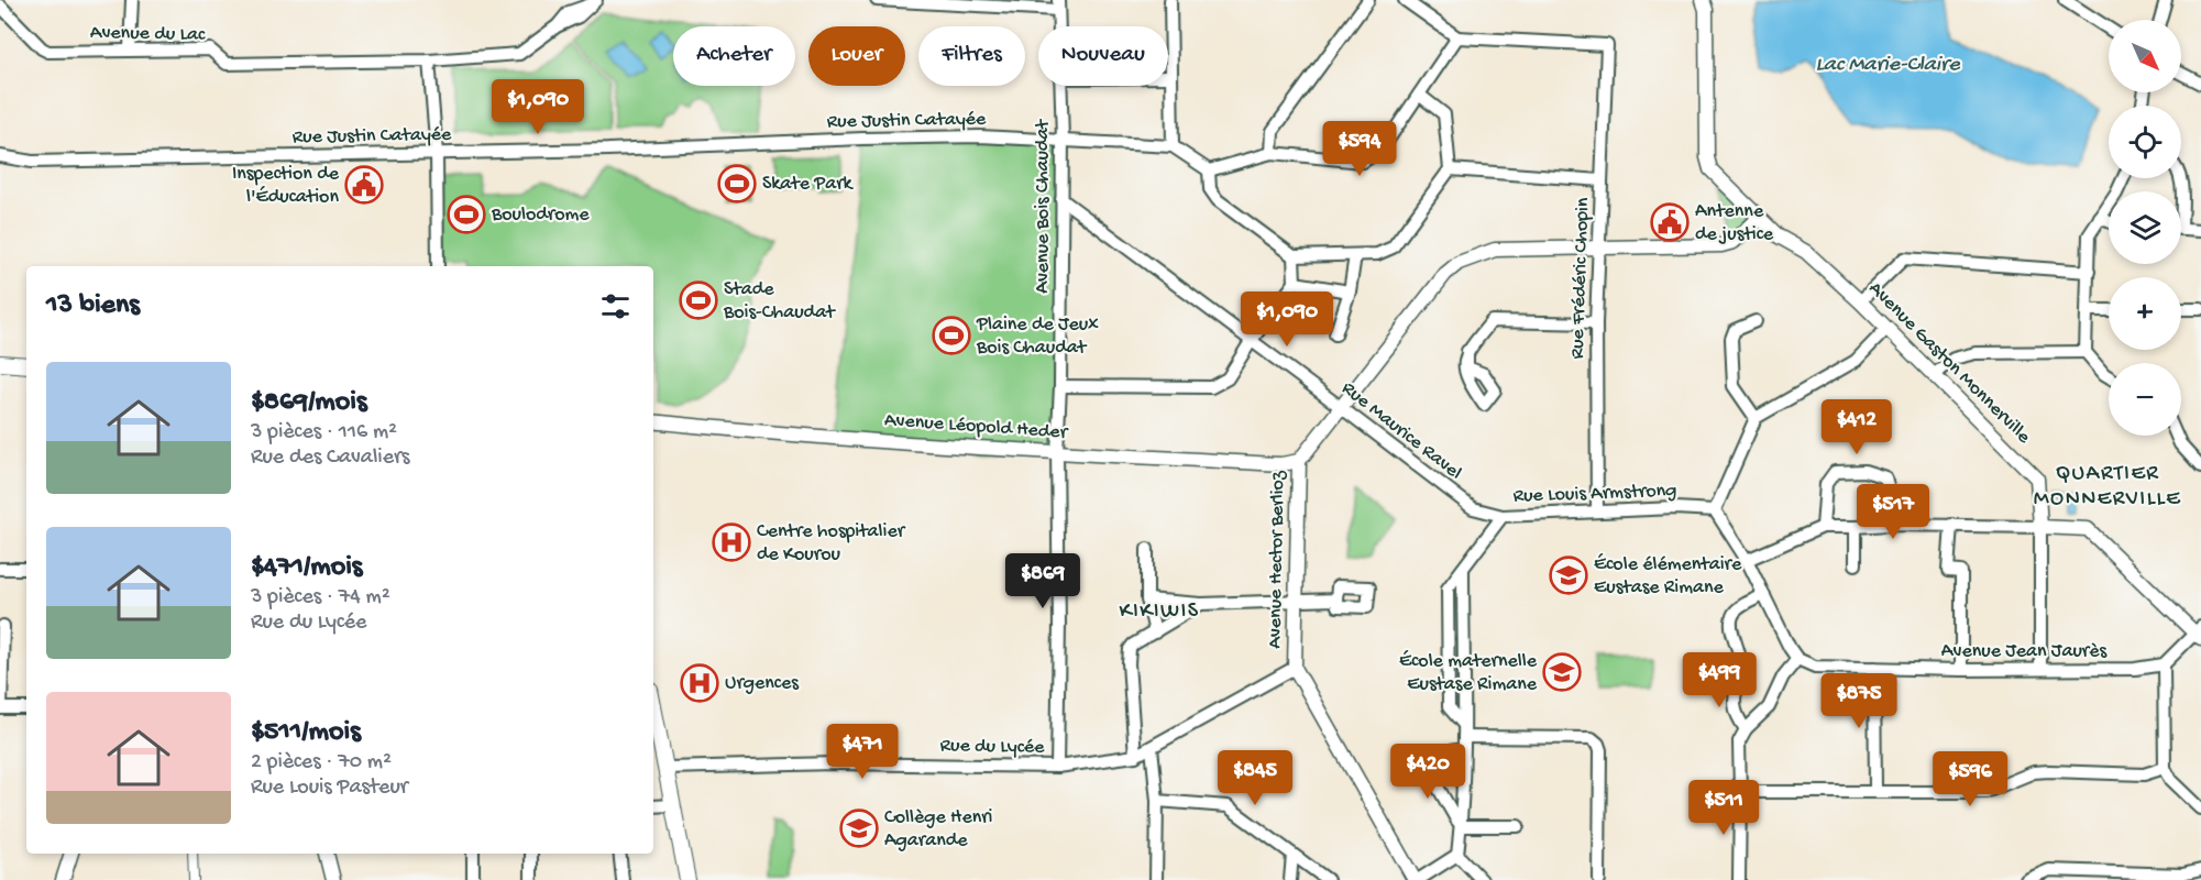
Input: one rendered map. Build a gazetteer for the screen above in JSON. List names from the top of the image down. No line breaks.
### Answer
{"streets":{"street":["Avenue du Lac","Rue Justin Catayée","Avenue Bois Chaudat","Rue Frédéric Chopin","Avenue Gaston Monnerville","Avenue Léopold Heder","Rue Maurice Ravel","Rue Louis Armstrong","Avenue Hector Berlioz","Avenue Jean Jaurès","Rue du Lycée"]},"crossings":[["Rue Justin Catayée","Avenue Bois Chaudat"],["Avenue Bois Chaudat","Avenue Léopold Heder"],["Avenue Bois Chaudat","Rue Maurice Ravel"],["Avenue Bois Chaudat","Rue du Lycée"],["Rue Frédéric Chopin","Rue Louis Armstrong"],["Rue Frédéric Chopin","Avenue Hector Berlioz"],["Avenue Gaston Monnerville","Avenue Hector Berlioz"],["Avenue Léopold Heder","Avenue Hector Berlioz"],["Rue Maurice Ravel","Rue Louis Armstrong"],["Rue Maurice Ravel","Avenue Hector Berlioz"],["Avenue Hector Berlioz","Rue du Lycée"]],"districts":["QUARTIER MONNERVILLE","KIKIWIS"],"water":["Lac Marie-Claire"],"places":{"sports":["Skate Park","Boulodrome","Stade Bois-Chaudat","Plaine de Jeux Bois Chaudat"],"public building":["Inspection de l'Éducation","Antenne de justice"],"hospital":["Centre hospitalier de Kourou","Urgences"],"school or university":["École élémentaire Eustase Rimane","École maternelle Eustase Rimane","Collège Henri Agarande"]},"north":"bottom right","page":{"map_buttons":["+","−"],"chip":["Acheter","Louer","Filtres","Nouveau"],"price":["$1,090","$594","$1,090","$412","$517","$869","$499","$875","$471","$420","$845","$596","$511"],"heading":"13 biens","list":[{"name":"$869/mois","note":"3 pièces · 116 m² · Rue des Cavaliers"},{"name":"$471/mois","note":"3 pièces · 74 m² · Rue du Lycée"},{"name":"$511/mois","note":"2 pièces · 70 m² · Rue Louis Pasteur"}]}}
